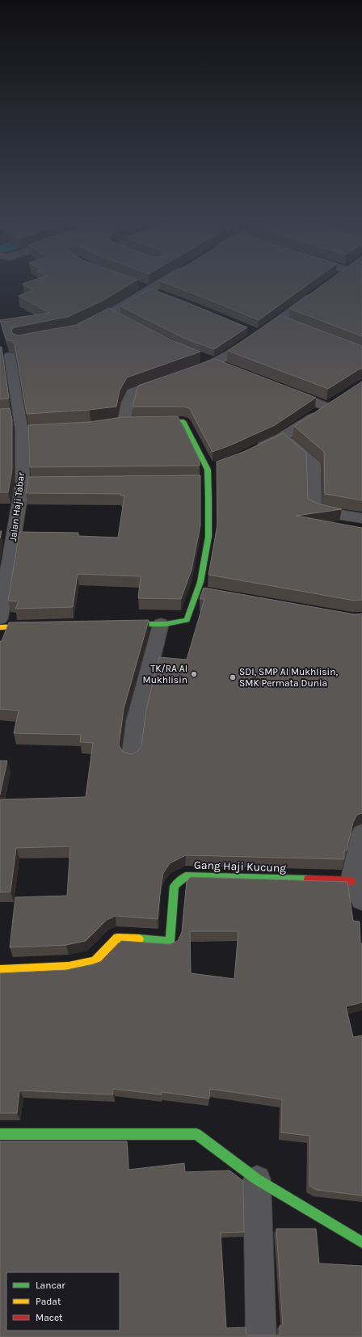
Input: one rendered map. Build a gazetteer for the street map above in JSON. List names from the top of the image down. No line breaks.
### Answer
{"streets":{"street":["Jalan Haji Tabar","Gang Haji Kucung"]},"places":["TK/RA Al Mukhlisin","SDI, SMP Al Mukhlisin, SMK Permata Dunia"],"legend":["Lancar","Padat","Macet"]}
